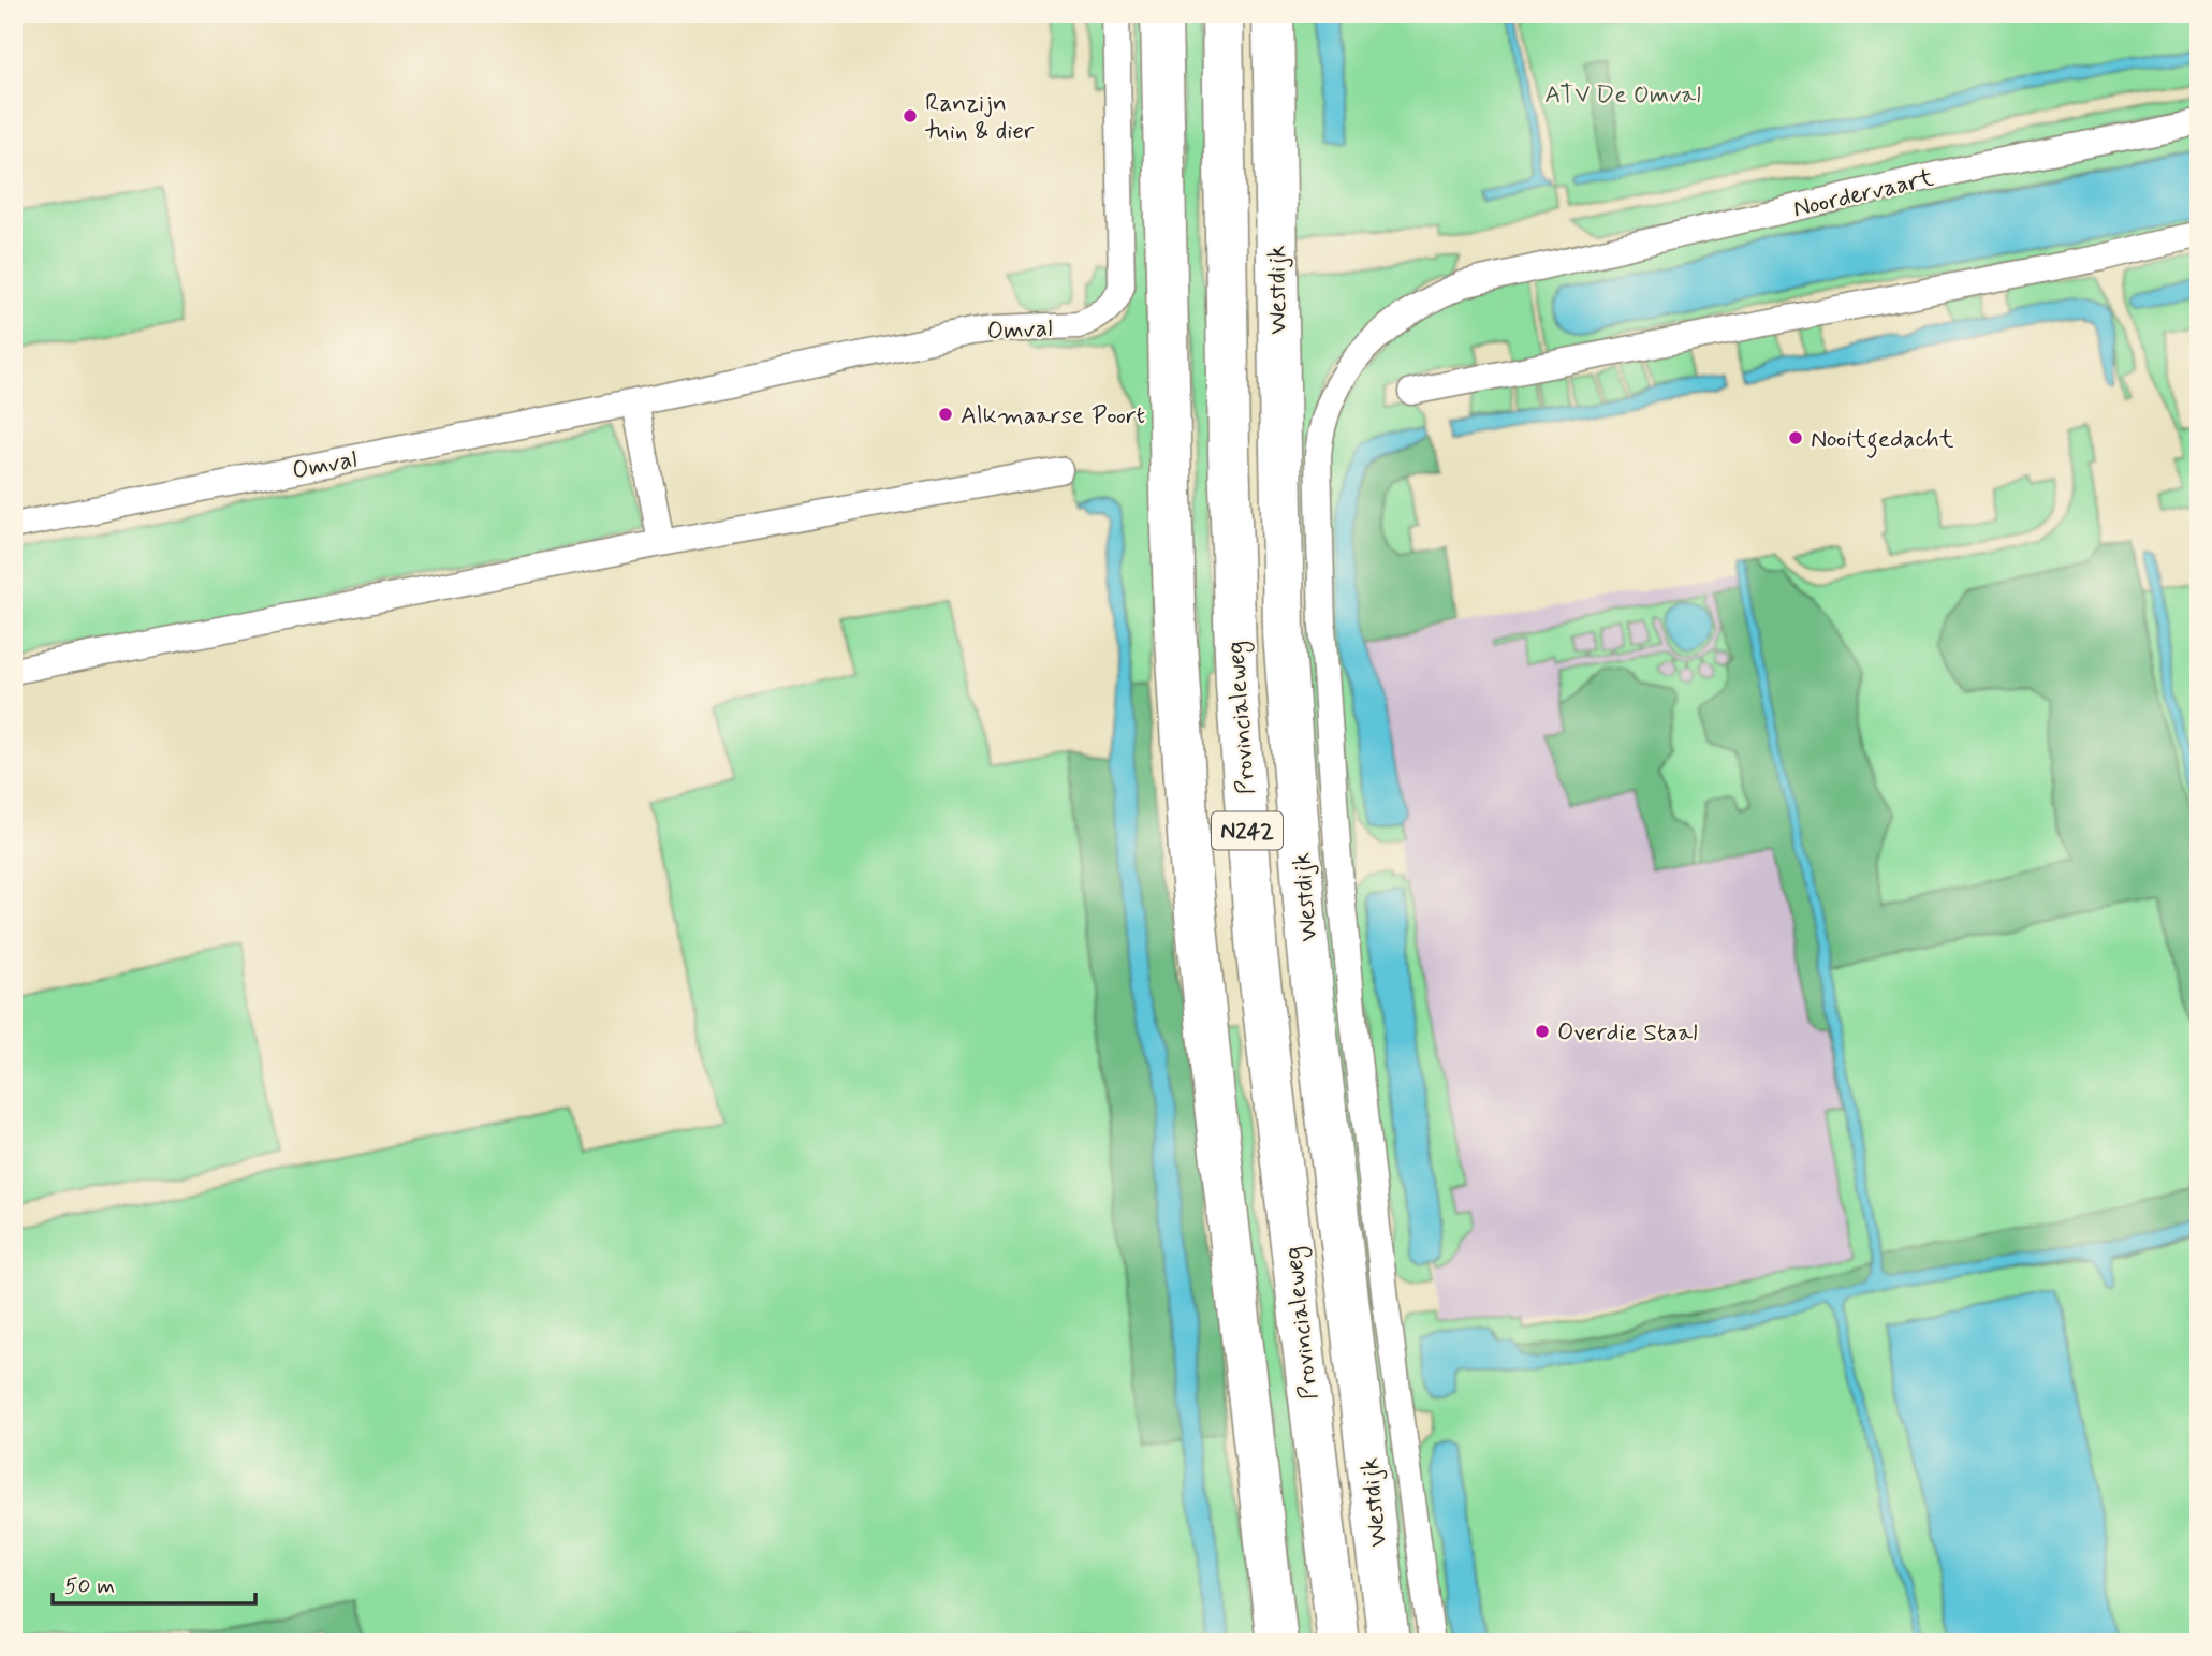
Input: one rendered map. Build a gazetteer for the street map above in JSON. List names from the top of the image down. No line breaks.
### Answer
{"streets":{"main road":["Westdijk","Provincialeweg","N242"],"street":["Noordervaart","Omval"]},"crossings":[["Noordervaart","Westdijk"]],"parks":["ATV De Omval"],"places":["Ranzijn tuin & dier","Alkmaarse Poort","Nooitgedacht","Overdie Staal"],"scale_bar":"50 m"}
